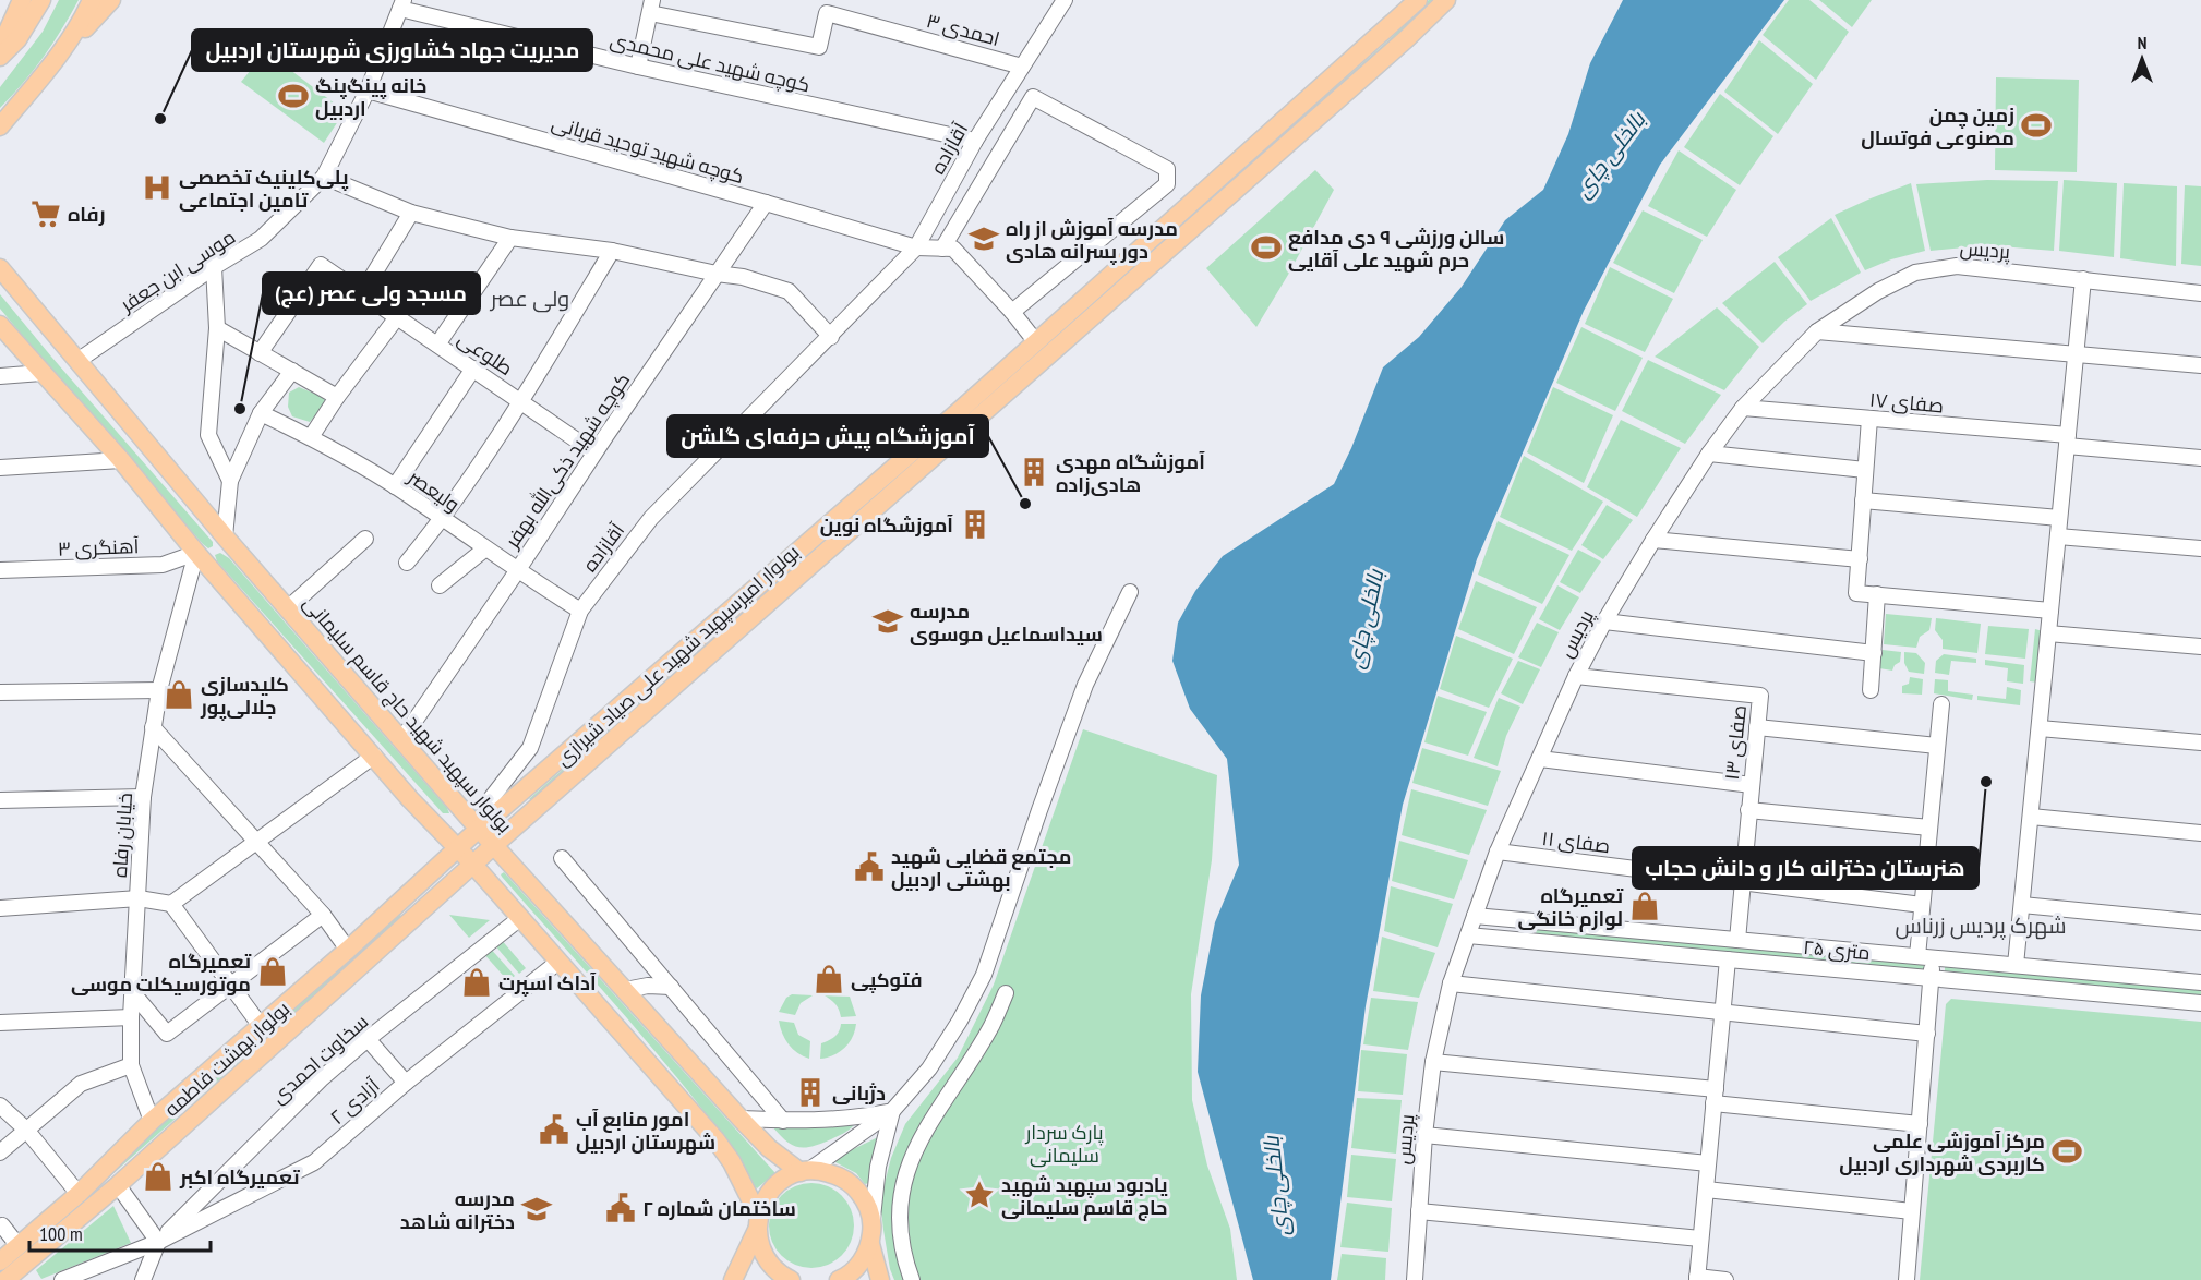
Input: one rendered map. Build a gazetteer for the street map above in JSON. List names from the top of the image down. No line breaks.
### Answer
{"streets":{"main road":["بولوار امیرسپهبد شهید علی صیاد شیرازی","بولوار سپهبد شهید حاج قاسم سلیمانی","بولوار بهشت فاطمه"],"street":["احمدی ۳","کوچه شهید علی محمدی","آقازاده","کوچه شهید توحید قربانی","پردیس","موسی ابن جعفر","طلوعی","صفای ۱۷","کوچه شهید ذکی‌الله بهفر","ولیعصر","آهنگری ۳","صفای ۱۳","خیابان رفاه","صفای ۱۱","۲۵ متری","سخاوت احمدی","آزادی ۲"]},"crossings":[["احمدی ۳","آقازاده"],["کوچه شهید علی محمدی","آقازاده"],["کوچه شهید علی محمدی","موسی ابن جعفر"],["آقازاده","کوچه شهید توحید قربانی"],["آقازاده","ولیعصر"],["آقازاده","بولوار امیرسپهبد شهید علی صیاد شیرازی"],["آقازاده","بولوار سپهبد شهید حاج قاسم سلیمانی"],["کوچه شهید توحید قربانی","موسی ابن جعفر"],["کوچه شهید توحید قربانی","کوچه شهید ذکی‌الله بهفر"],["پردیس","صفای ۱۷"],["پردیس","صفای ۱۳"],["پردیس","صفای ۱۱"],["پردیس","۲۵ متری"],["موسی ابن جعفر","بولوار سپهبد شهید حاج قاسم سلیمانی"],["طلوعی","کوچه شهید ذکی‌الله بهفر"],["کوچه شهید ذکی‌الله بهفر","ولیعصر"],["کوچه شهید ذکی‌الله بهفر","بولوار سپهبد شهید حاج قاسم سلیمانی"],["آهنگری ۳","خیابان رفاه"],["بولوار امیرسپهبد شهید علی صیاد شیرازی","بولوار سپهبد شهید حاج قاسم سلیمانی"],["بولوار امیرسپهبد شهید علی صیاد شیرازی","بولوار بهشت فاطمه"],["صفای ۱۳","صفای ۱۱"],["صفای ۱۳","۲۵ متری"],["خیابان رفاه","بولوار بهشت فاطمه"],["سخاوت احمدی","آزادی ۲"]],"districts":["ولی عصر","شهرک پردیس زرناس"],"water":["بالخلی چای"],"parks":["پارک سردار سلیمانی"],"places":{"sports":["خانه پینگ‌پنگ اردبیل","زمین چمن مصنوعی فوتسال","سالن ورزشی ۹ دی مدافع حرم شهید علی آقایی","مرکز آموزشی علمی کاربردی شهرداری اردبیل"],"other":["مدیریت جهاد کشاورزی شهرستان اردبیل","مسجد ولی عصر (عج)","آموزشگاه پیش حرفه‌ای گلشن","هنرستان دخترانه کار و دانش حجاب"],"hospital":["پلی‌کلینیک تخصصی تامین اجتماعی"],"supermarket":["رفاه"],"school or university":["مدرسه آموزش از راه دور پسرانه هادی","مدرسه سیداسماعیل موسوی","مدرسه دخترانه شاهد"],"building":["آموزشگاه مهدی هادی‌زاده","آموزشگاه نوین","دژبانی"],"shop":["کلیدسازی جلالی‌پور","تعمیرگاه لوازم خانگی","تعمیرگاه موتورسیکلت موسی","فتوکپی","آداک اسپرت","تعمیرگاه اکبر"],"public building":["مجتمع قضایی شهید بهشتی اردبیل","امور منابع آب شهرستان اردبیل","ساختمان شماره ۲"],"place":["یادبود سپهبد شهید حاج قاسم سلیمانی"]},"scale_bar":"100 m","north":"top"}
